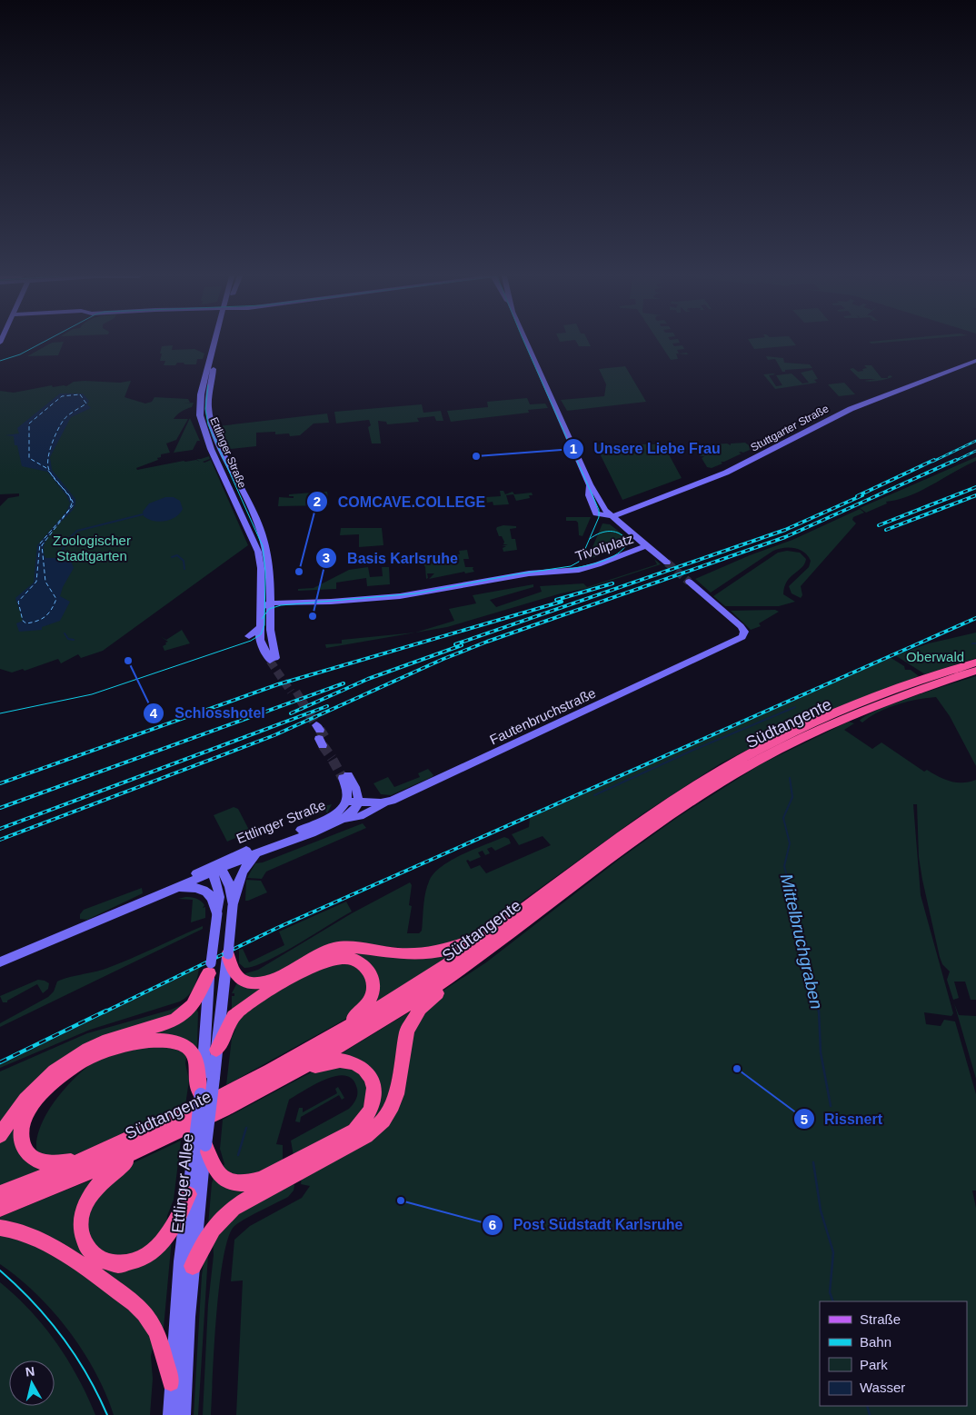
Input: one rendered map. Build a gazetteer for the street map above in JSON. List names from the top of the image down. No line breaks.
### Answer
{"streets":{"highway":["Südtangente"],"main road":["Stuttgarter Straße","Ettlinger Straße","Tivoliplatz","Fautenbruchstraße","Ettlinger Allee"]},"crossings":[["Ettlinger Straße","Fautenbruchstraße"],["Ettlinger Straße","Ettlinger Allee"]],"water":["Mittelbruchgraben"],"parks":["Zoologischer Stadtgarten","Oberwald"],"places":["Unsere Liebe Frau","COMCAVE.COLLEGE","Basis Karlsruhe","Schlosshotel","Rissnert","Post Südstadt Karlsruhe"],"legend":["Straße","Bahn","Park","Wasser"],"north":"top"}
